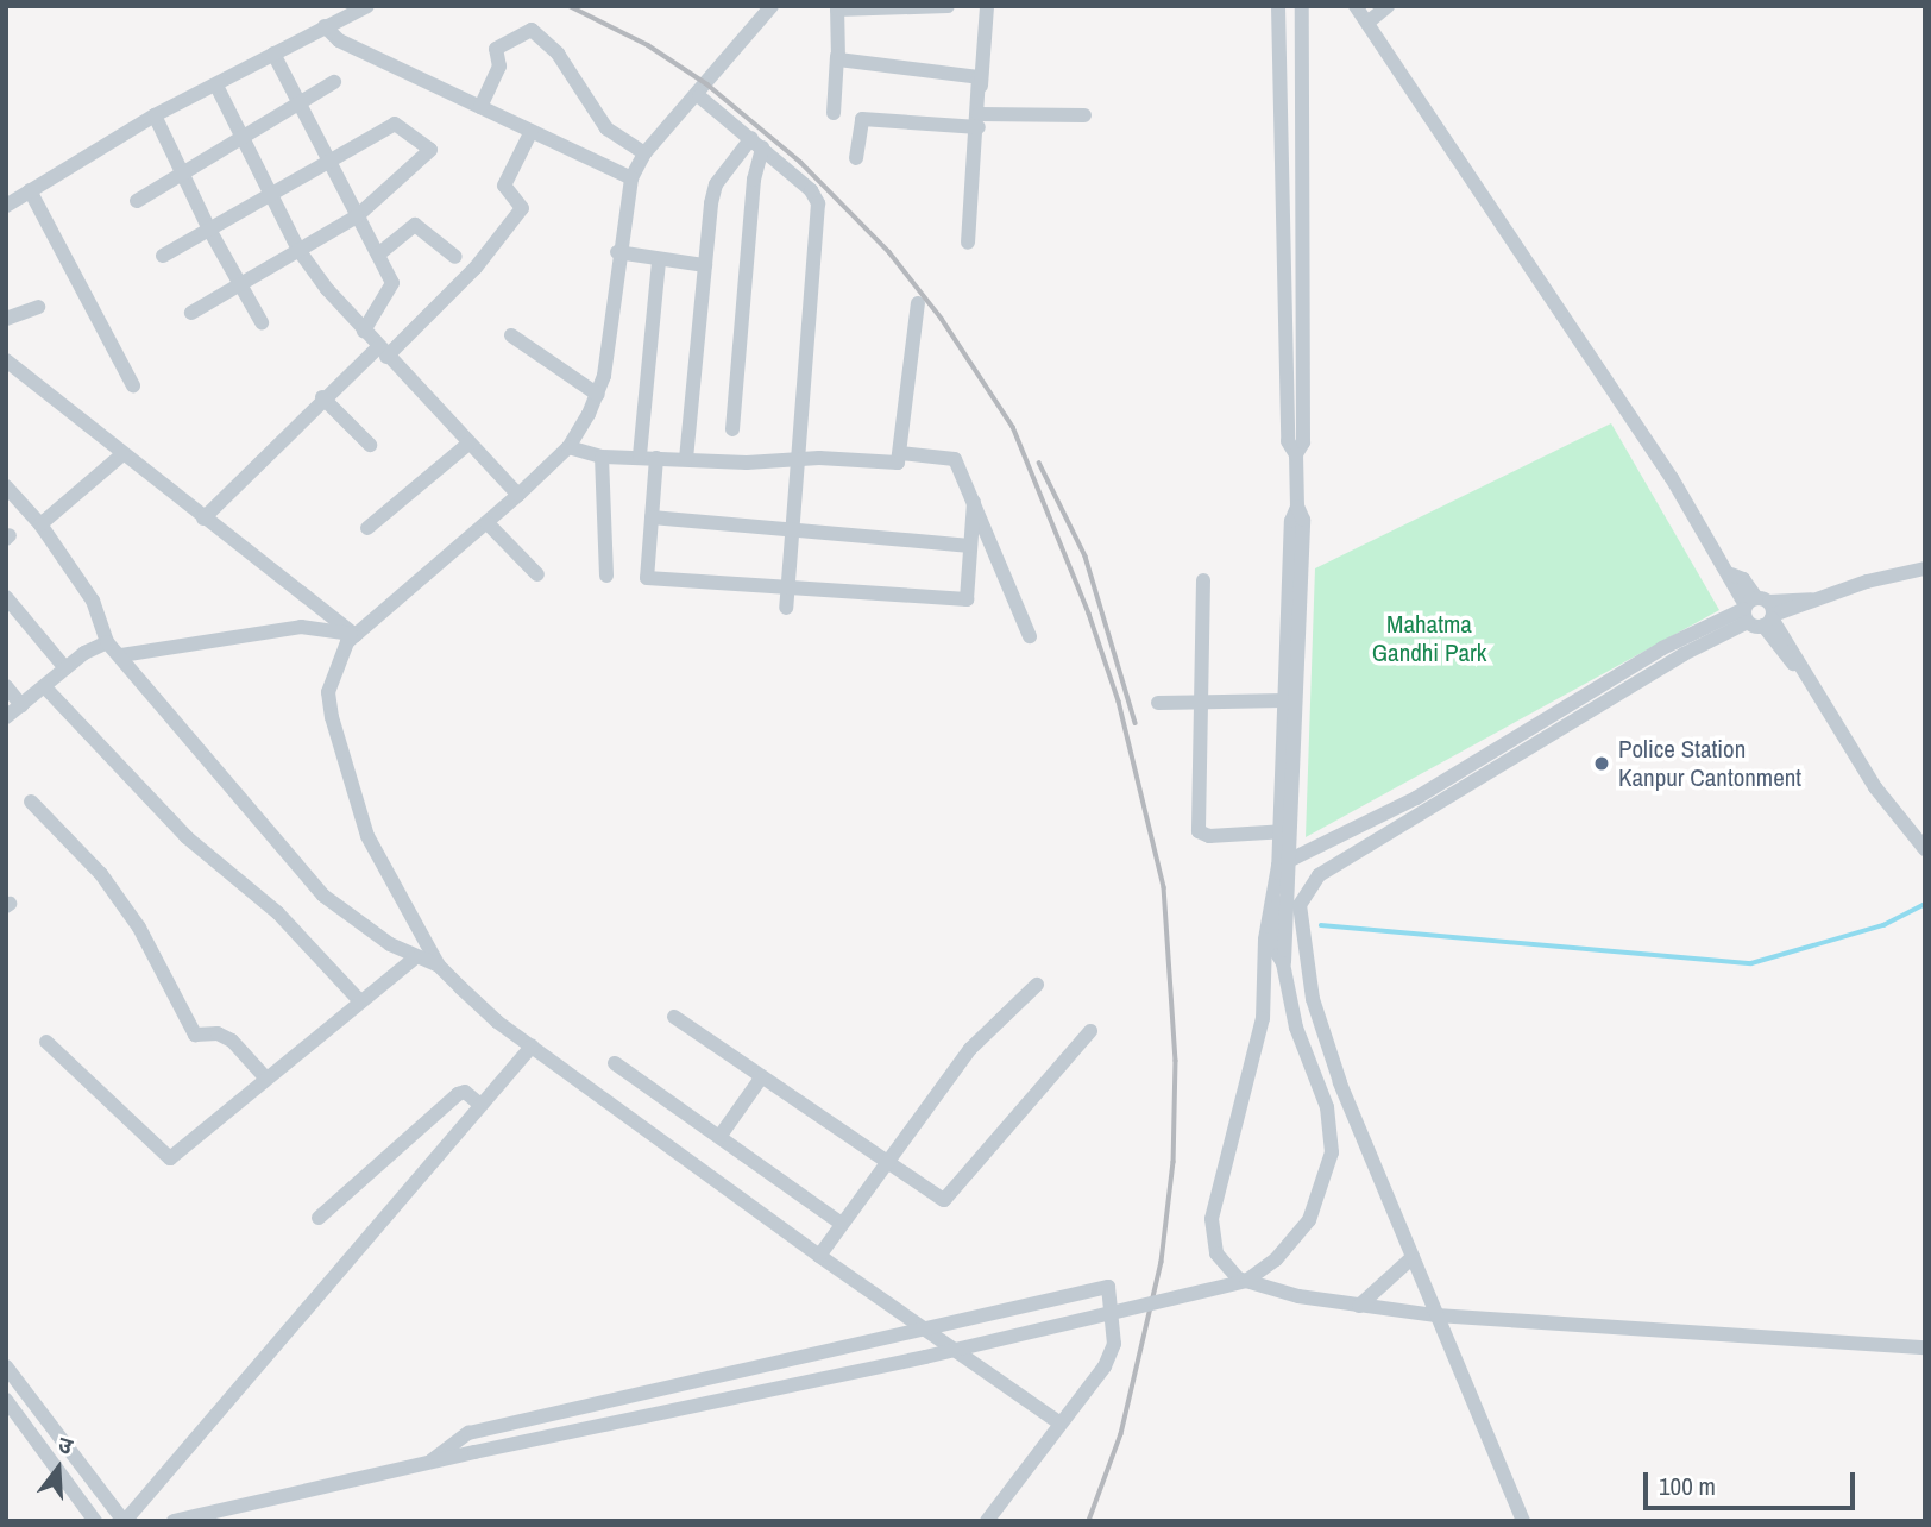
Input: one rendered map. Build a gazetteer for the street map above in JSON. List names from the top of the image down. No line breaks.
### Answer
{"parks":["Mahatma Gandhi Park"],"places":["Police Station Kanpur Cantonment"],"scale_bar":"100 m","north":"top"}
